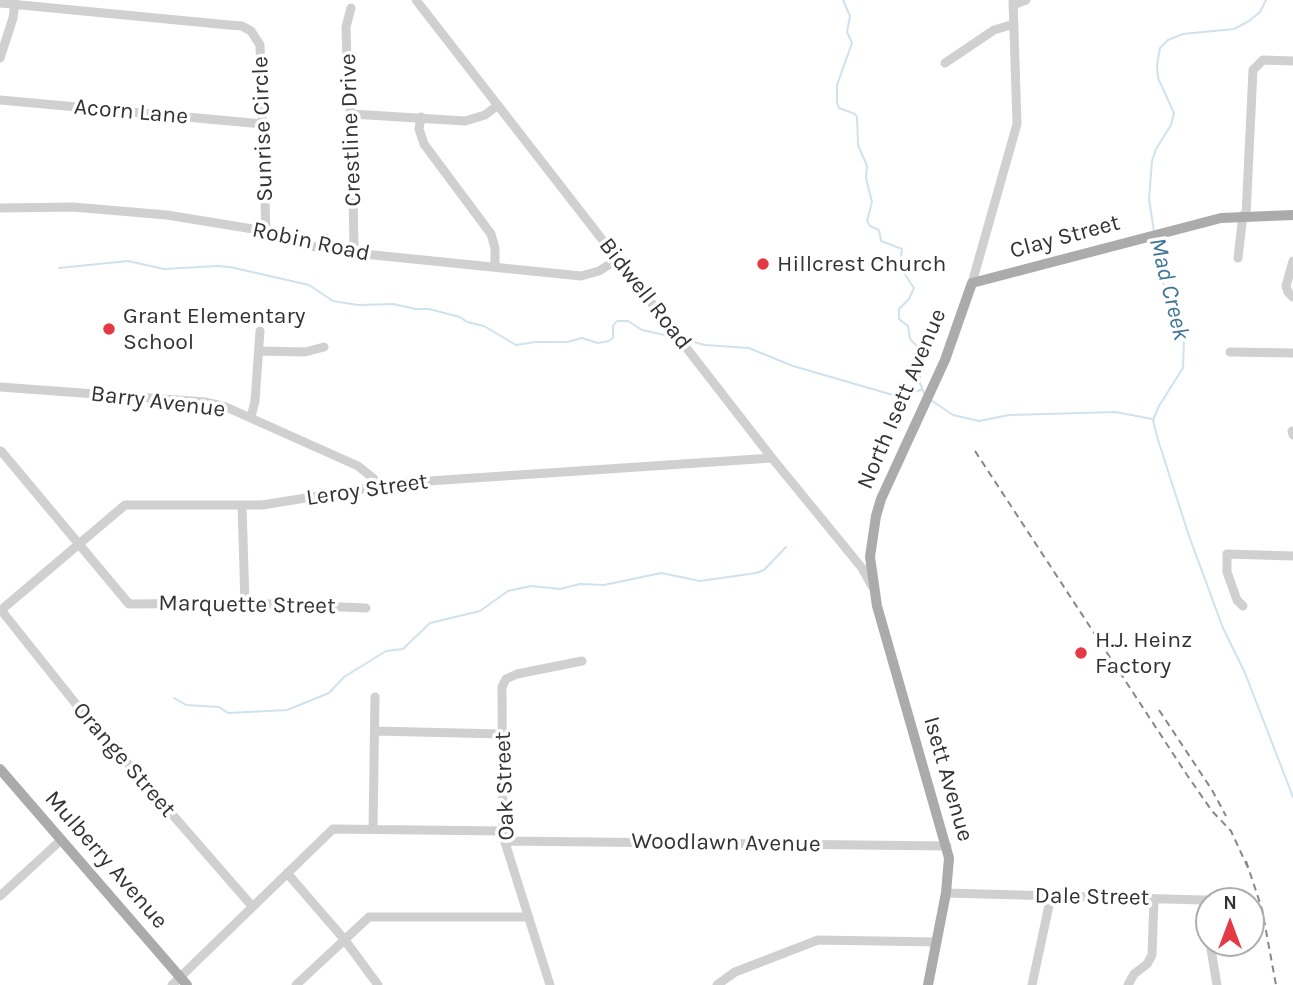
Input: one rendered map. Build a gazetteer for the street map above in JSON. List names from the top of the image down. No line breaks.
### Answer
{"streets":{"main road":["Clay Street","North Isett Avenue","Isett Avenue","Mulberry Avenue"],"street":["Acorn Lane","Sunrise Circle","Crestline Drive","Robin Road","Bidwell Road","Barry Avenue","Leroy Street","Marquette Street","Orange Street","Oak Street","Woodlawn Avenue","Dale Street"]},"crossings":[["Acorn Lane","Sunrise Circle"],["Sunrise Circle","Robin Road"],["Crestline Drive","Robin Road"],["Clay Street","North Isett Avenue"],["Robin Road","Bidwell Road"],["Bidwell Road","North Isett Avenue"],["Bidwell Road","Leroy Street"],["Bidwell Road","Isett Avenue"],["North Isett Avenue","Isett Avenue"],["Barry Avenue","Leroy Street"],["Leroy Street","Marquette Street"],["Leroy Street","Orange Street"],["Orange Street","Woodlawn Avenue"],["Isett Avenue","Woodlawn Avenue"],["Isett Avenue","Dale Street"],["Oak Street","Woodlawn Avenue"],["Woodlawn Avenue","Mulberry Avenue"]],"water":["Mad Creek"],"places":["Hillcrest Church","Grant Elementary School","H.J. Heinz Factory"],"north":"top"}
